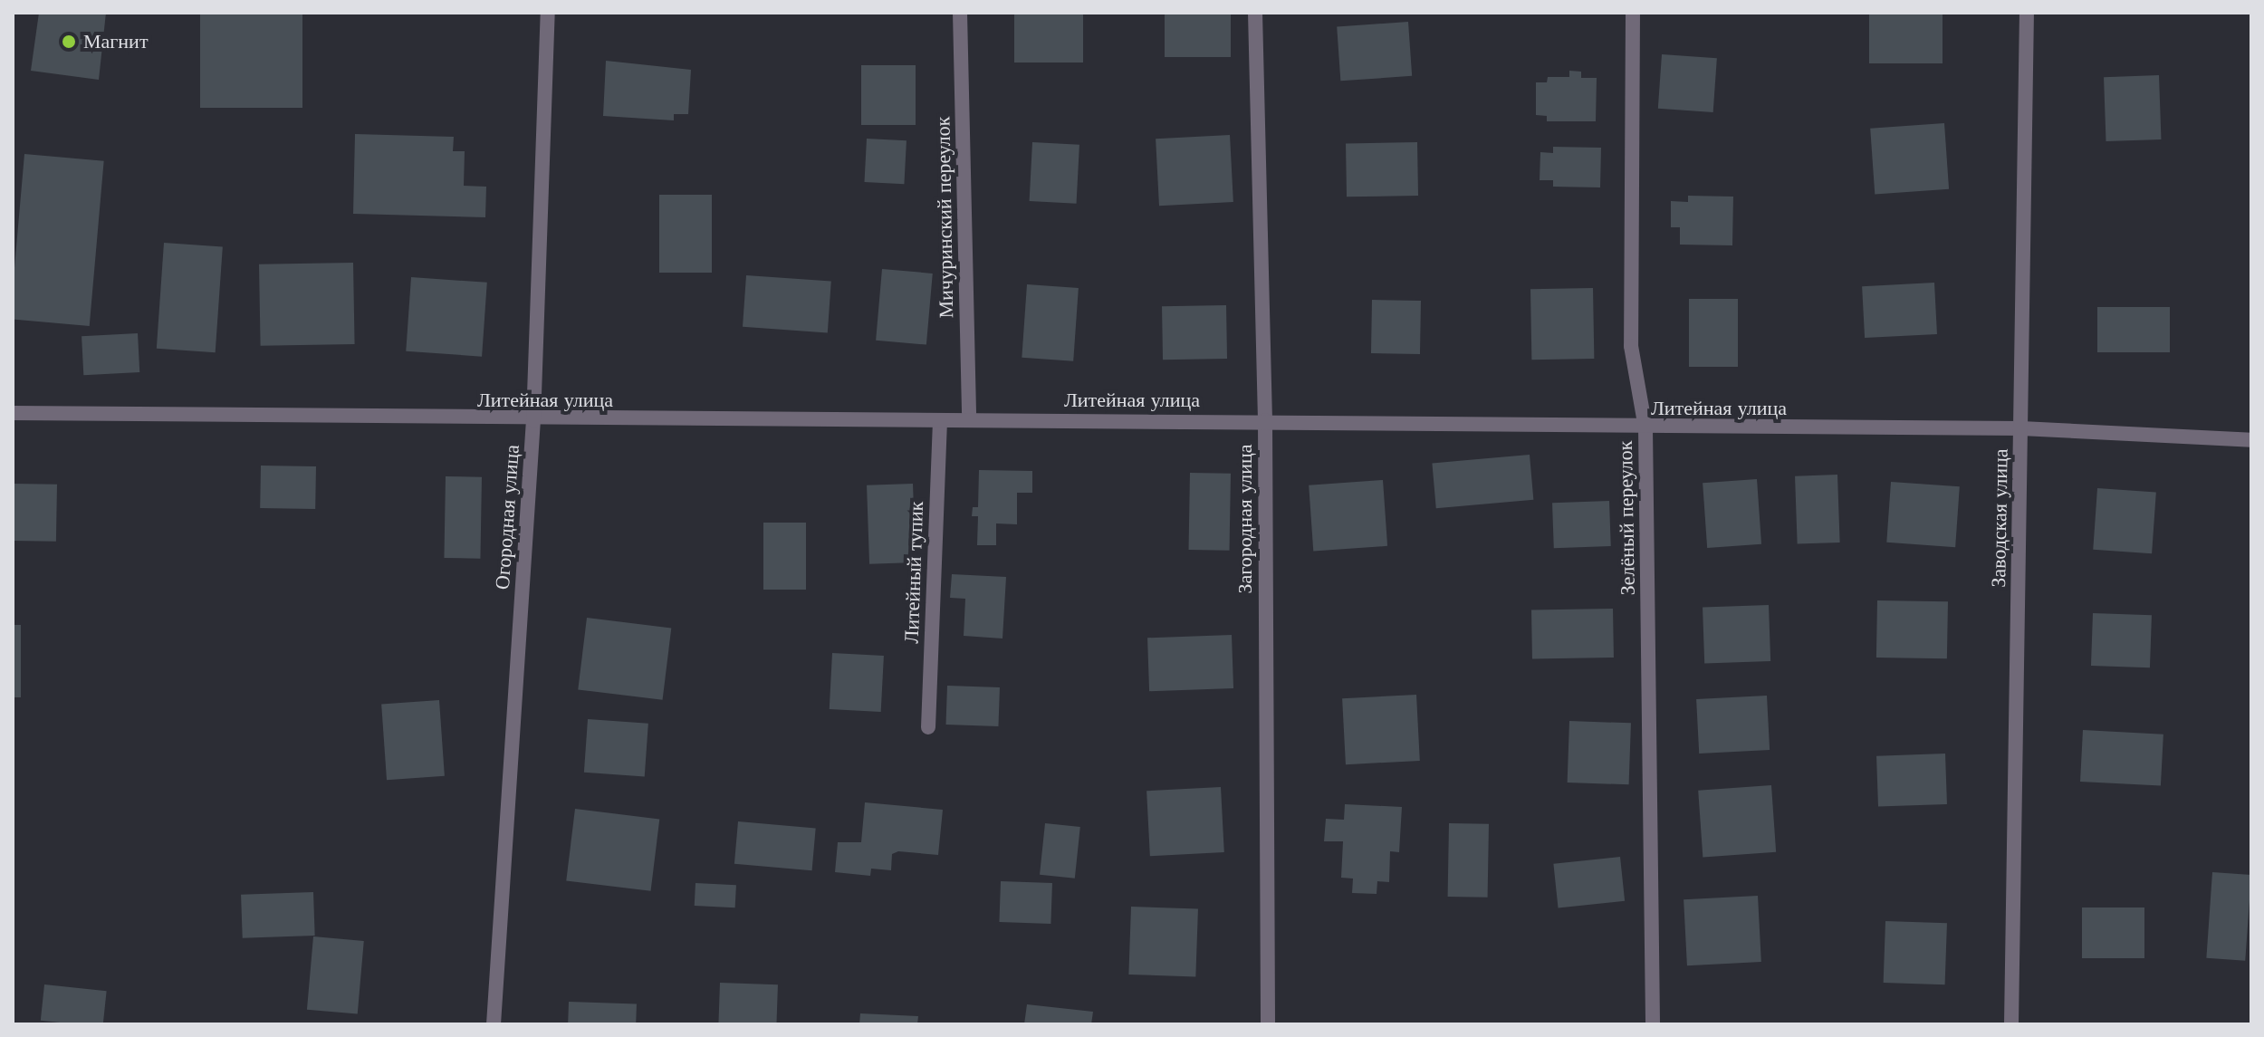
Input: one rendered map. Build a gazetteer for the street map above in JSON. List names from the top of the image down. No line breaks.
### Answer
{"streets":{"street":["Мичуринский переулок","Литейная улица","Огородная улица","Зелёный переулок","Заводская улица","Загородная улица","Литейный тупик"]},"crossings":[["Мичуринский переулок","Литейная улица"],["Литейная улица","Огородная улица"],["Литейная улица","Зелёный переулок"],["Литейная улица","Заводская улица"],["Литейная улица","Загородная улица"],["Литейная улица","Литейный тупик"]],"places":["Магнит"]}
